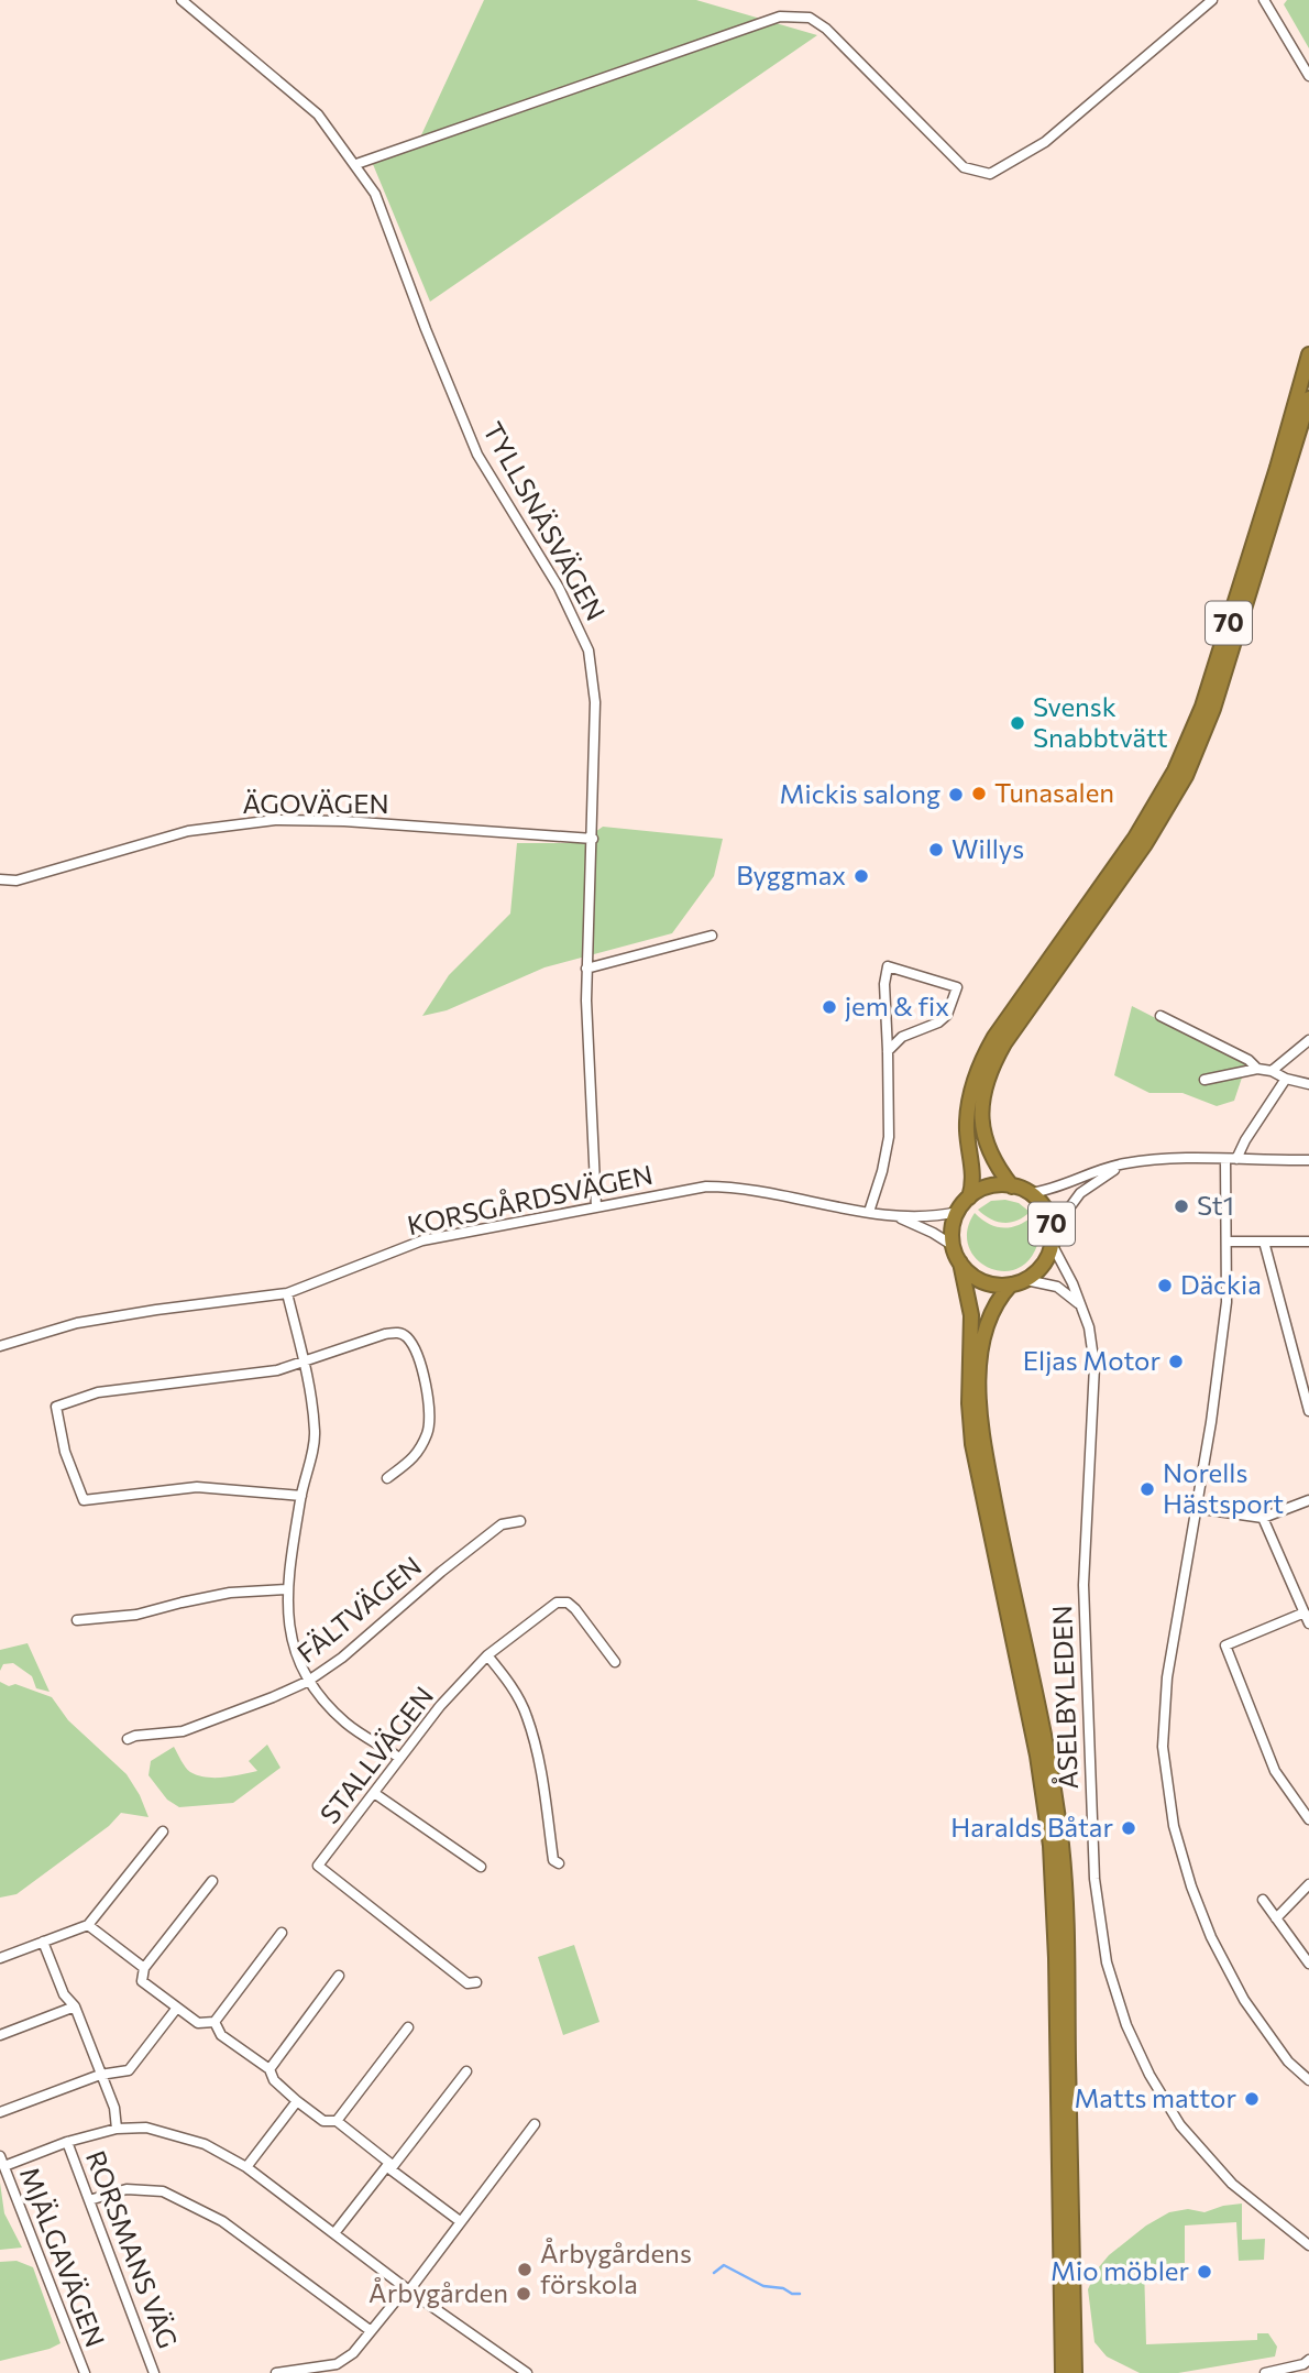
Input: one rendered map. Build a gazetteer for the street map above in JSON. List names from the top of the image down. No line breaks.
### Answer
{"streets":{"highway":["70"],"street":["TYLLSNÄSVÄGEN","ÄGOVÄGEN","KORSGÅRDSVÄGEN","FÄLTVÄGEN","ÅSELBYLEDEN","STALLVÄGEN","RORSMANS VÄG","MJÄLGAVÄGEN"]},"crossings":[["TYLLSNÄSVÄGEN","ÄGOVÄGEN"],["TYLLSNÄSVÄGEN","KORSGÅRDSVÄGEN"],["70","KORSGÅRDSVÄGEN"],["70","ÅSELBYLEDEN"],["KORSGÅRDSVÄGEN","ÅSELBYLEDEN"]],"places":["Svensk Snabbtvätt","Tunasalen","Mickis salong","Willys","Byggmax","jem & fix","St1","Däckia","Eljas Motor","Norells Hästsport","Haralds Båtar","Matts mattor","Årbygårdens förskola","Mio möbler","Årbygården"]}
